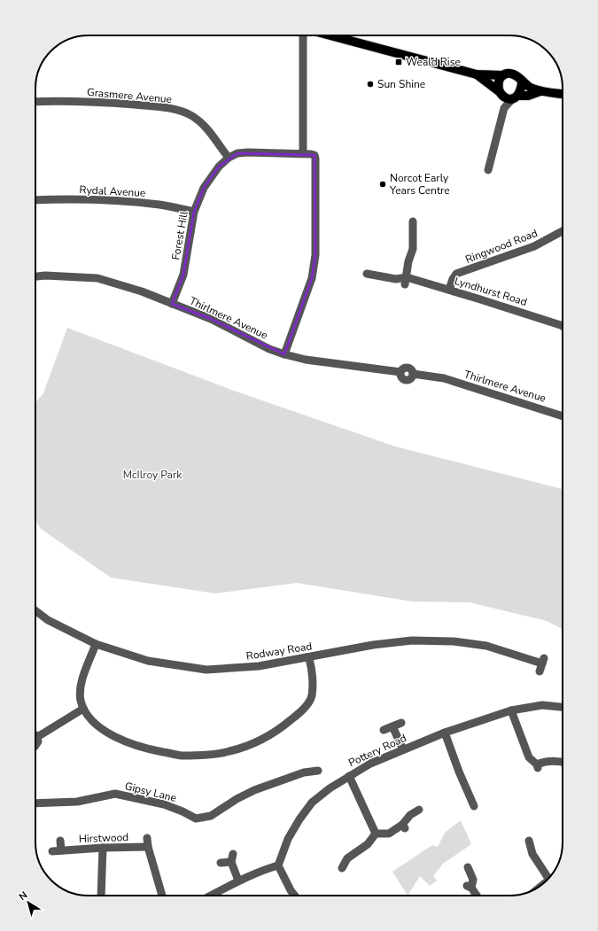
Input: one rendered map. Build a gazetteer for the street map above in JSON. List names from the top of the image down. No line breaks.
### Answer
{"streets":{"street":["Grasmere Avenue","Rydal Avenue","Forest Hill","Ringwood Road","Lyndhurst Road","Thirlmere Avenue","Rodway Road","Pottery Road","Gipsy Lane","Hirstwood"]},"crossings":[["Grasmere Avenue","Forest Hill"],["Rydal Avenue","Forest Hill"],["Forest Hill","Thirlmere Avenue"],["Ringwood Road","Lyndhurst Road"]],"parks":["McIlroy Park"],"places":{"transit":["Weald Rise"],"other":["Sun Shine","Norcot Early Years Centre"]},"north":"top left"}
